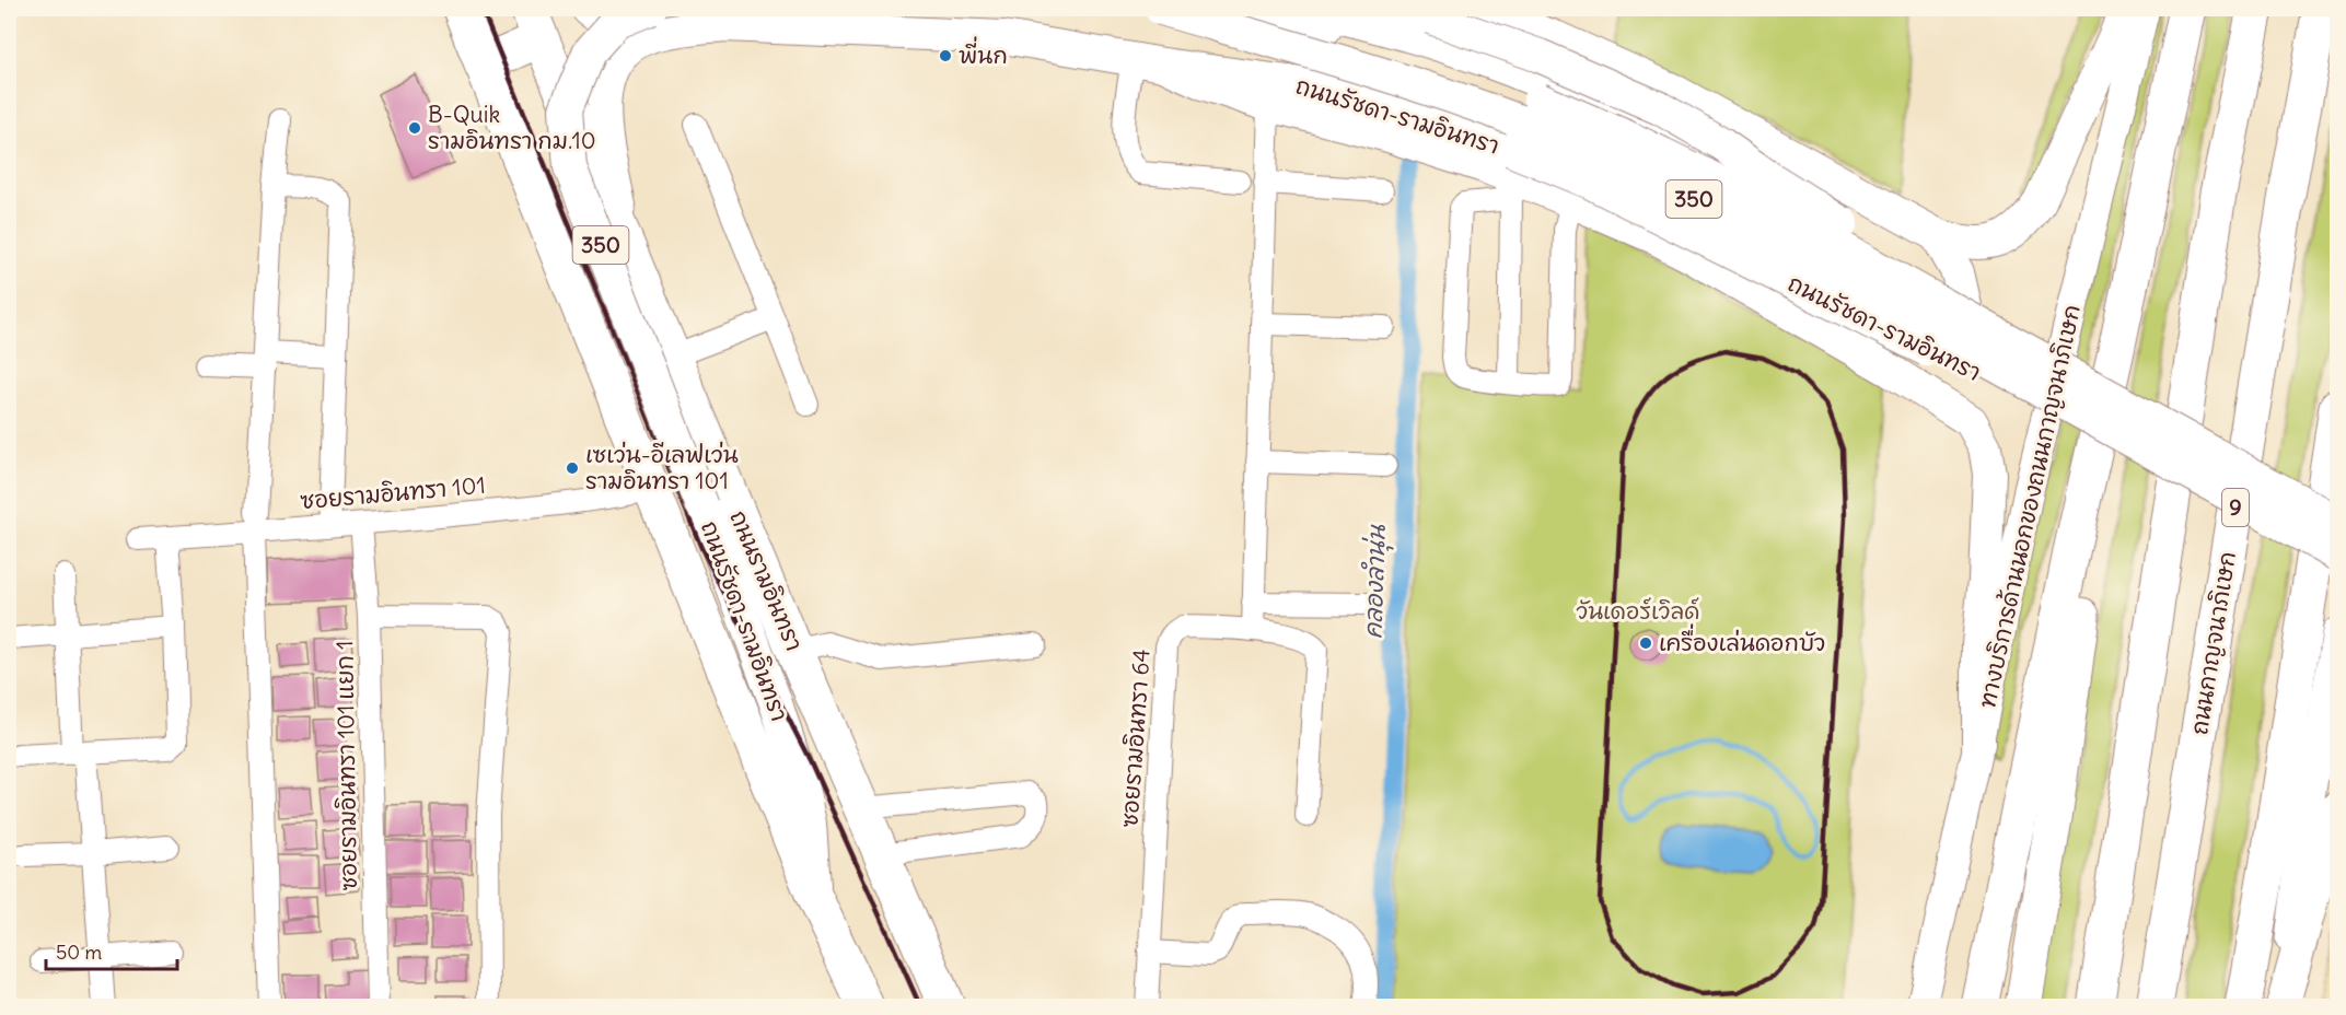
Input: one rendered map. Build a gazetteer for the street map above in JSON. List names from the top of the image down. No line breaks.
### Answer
{"streets":{"highway":["9","ถนนรามอินทรา","ถนนกาญจนาภิเษก"],"main road":["ถนนรัชดา-รามอินทรา","350","ทางบริการด้านนอกของถนนกาญจนาภิเษก"],"street":["ซอยรามอินทรา 101","ซอยรามอินทรา 64","ซอยรามอินทรา 101 แยก 1"]},"crossings":[["ถนนรัชดา-รามอินทรา","ถนนรามอินทรา"],["ถนนรัชดา-รามอินทรา","ซอยรามอินทรา 64"],["ซอยรามอินทรา 101","ซอยรามอินทรา 101 แยก 1"]],"water":["คลองลำนุ่น"],"parks":["วันเดอร์เวิลด์"],"places":["พี่นก","B-Quik รามอินทรา กม.10","เซเว่น-อีเลฟเว่น รามอินทรา 101","เครื่องเล่นดอกบัว"],"scale_bar":"50 m"}
